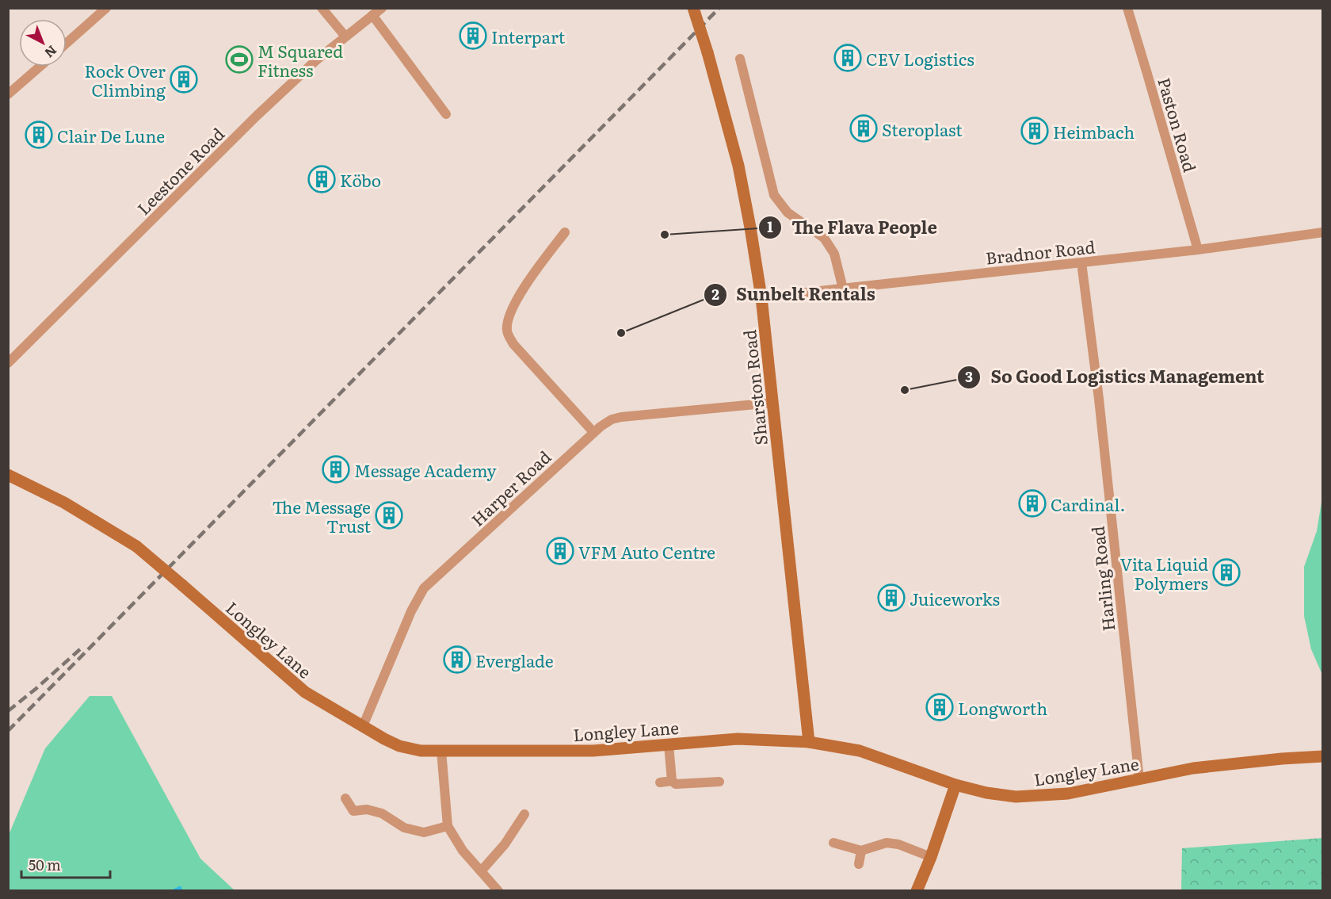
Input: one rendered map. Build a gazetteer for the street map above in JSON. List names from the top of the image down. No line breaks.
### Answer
{"streets":{"main road":["Sharston Road","Longley Lane"],"street":["Paston Road","Leestone Road","Bradnor Road","Harper Road","Harling Road"]},"crossings":[["Paston Road","Bradnor Road"],["Bradnor Road","Sharston Road"],["Bradnor Road","Harling Road"],["Sharston Road","Harper Road"],["Sharston Road","Longley Lane"],["Harper Road","Longley Lane"],["Harling Road","Longley Lane"]],"places":{"building":["Interpart","CEV Logistics","Rock Over Climbing","Steroplast","Heimbach","Clair De Lune","Köbo","Message Academy","Cardinal.","The Message Trust","VFM Auto Centre","Vita Liquid Polymers","Juiceworks","Everglade","Longworth"],"sports":["M Squared Fitness"],"other":["The Flava People","Sunbelt Rentals","So Good Logistics Management"]},"scale_bar":"50 m","north":"bottom right"}
